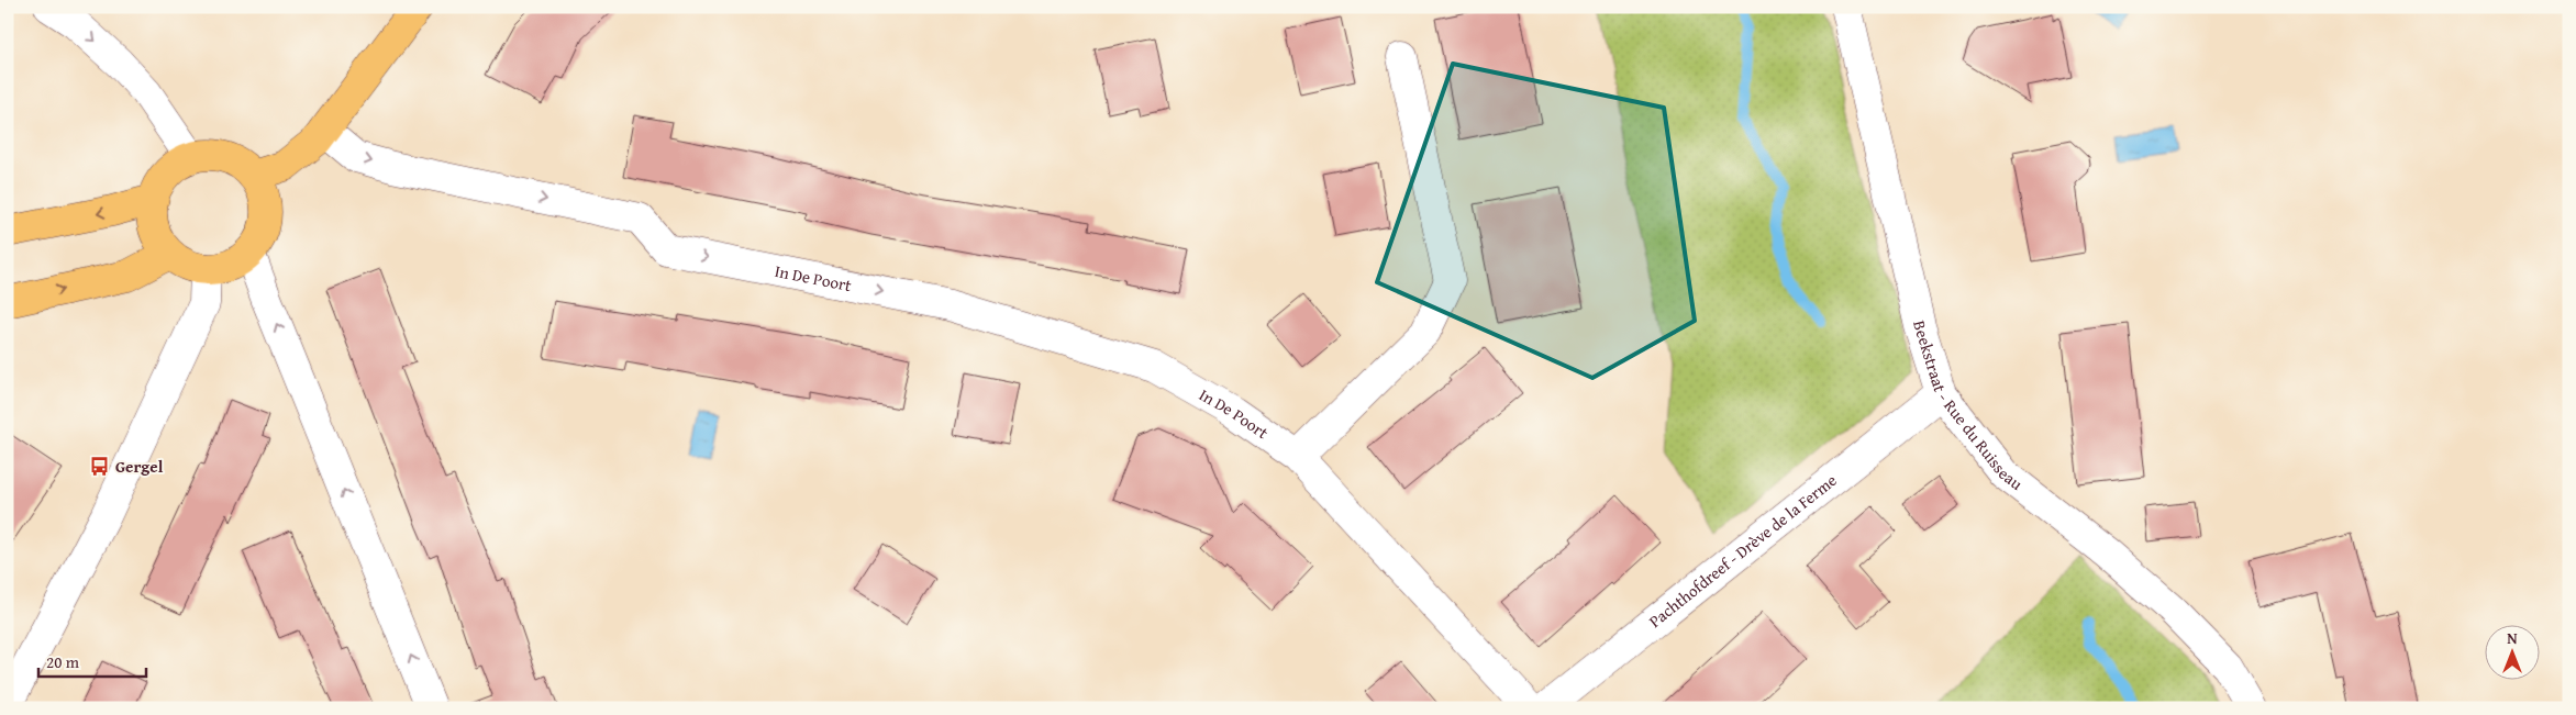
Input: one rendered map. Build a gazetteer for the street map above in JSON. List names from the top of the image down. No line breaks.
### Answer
{"streets":{"street":["In De Poort","Beekstraat - Rue du Ruisseau","Pachthofdreef - Drève de la Ferme"]},"crossings":[["Beekstraat - Rue du Ruisseau","Pachthofdreef - Drève de la Ferme"]],"one_way":["In De Poort"],"places":{"bus stop":["Gergel"]},"scale_bar":"20 m","north":"top"}
